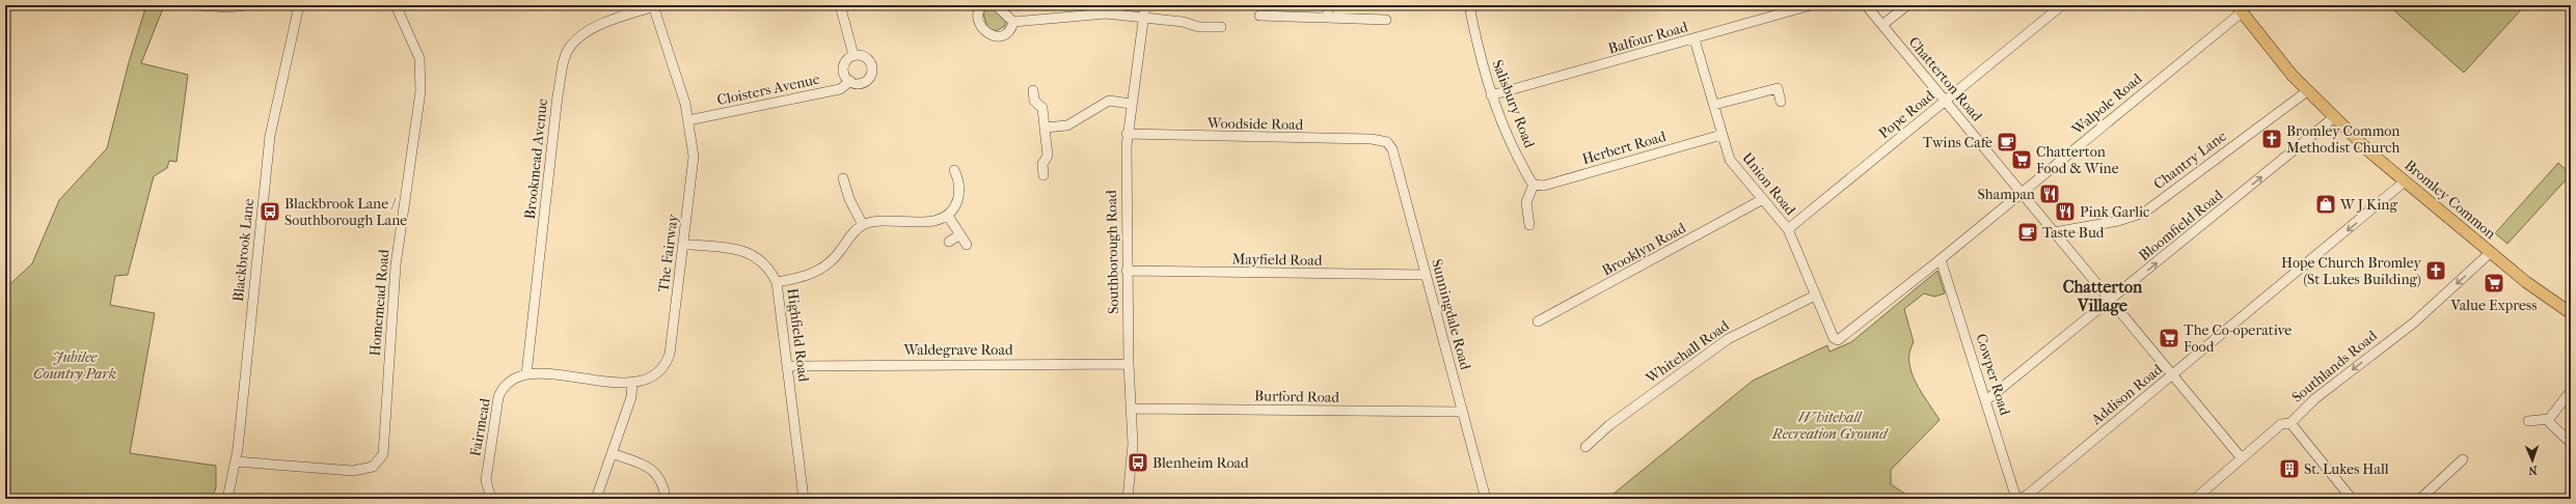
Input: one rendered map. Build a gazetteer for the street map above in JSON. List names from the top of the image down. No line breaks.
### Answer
{"streets":{"main road":["Bromley Common"],"street":["Balfour Road","Chatterton Road","Cloisters Avenue","Salisbury Road","Walpole Road","Pope Road","Woodside Road","Herbert Road","Brookmead Avenue","Chantry Lane","Union Road","Bloomfield Road","Brooklyn Road","Blackbrook Lane","Southborough Road","The Fairway","Mayfield Road","Homemead Road","Sunningdale Road","Highfield Road","Waldegrave Road","Whitehall Road","Southlands Road","Cowper Road","Addison Road","Burford Road","Fairmead"]},"crossings":[["Balfour Road","Salisbury Road"],["Balfour Road","Union Road"],["Chatterton Road","Walpole Road"],["Chatterton Road","Pope Road"],["Chatterton Road","Chantry Lane"],["Chatterton Road","Bloomfield Road"],["Chatterton Road","Southlands Road"],["Chatterton Road","Addison Road"],["Cloisters Avenue","The Fairway"],["Salisbury Road","Herbert Road"],["Walpole Road","Union Road"],["Walpole Road","Bromley Common"],["Walpole Road","Cowper Road"],["Pope Road","Union Road"],["Woodside Road","Southborough Road"],["Woodside Road","Sunningdale Road"],["Herbert Road","Union Road"],["Brookmead Avenue","The Fairway"],["Brookmead Avenue","Fairmead"],["Chantry Lane","Bromley Common"],["Union Road","Brooklyn Road"],["Union Road","Whitehall Road"],["Bromley Common","Bloomfield Road"],["Bromley Common","Southlands Road"],["Bromley Common","Addison Road"],["Bloomfield Road","Cowper Road"],["Blackbrook Lane","Homemead Road"],["Southborough Road","Mayfield Road"],["Southborough Road","Waldegrave Road"],["Southborough Road","Burford Road"],["The Fairway","Highfield Road"],["The Fairway","Fairmead"],["Mayfield Road","Sunningdale Road"],["Sunningdale Road","Burford Road"],["Highfield Road","Waldegrave Road"],["Cowper Road","Addison Road"]],"one_way":["Bloomfield Road","Southlands Road","Addison Road"],"districts":["Chatterton Village"],"parks":["Jubilee Country Park","Whitehall Recreation Ground"],"places":{"church":["Bromley Common Methodist Church","Hope Church Bromley (St Lukes Building)"],"cafe":["Twins Cafe","Taste Bud"],"supermarket":["Chatterton Food & Wine","Value Express","The Co-operative Food"],"restaurant":["Shampan","Pink Garlic"],"shop":["W J King"],"bus stop":["Blackbrook Lane / Southborough Lane","Blenheim Road"],"building":["St. Lukes Hall"]},"north":"bottom"}
